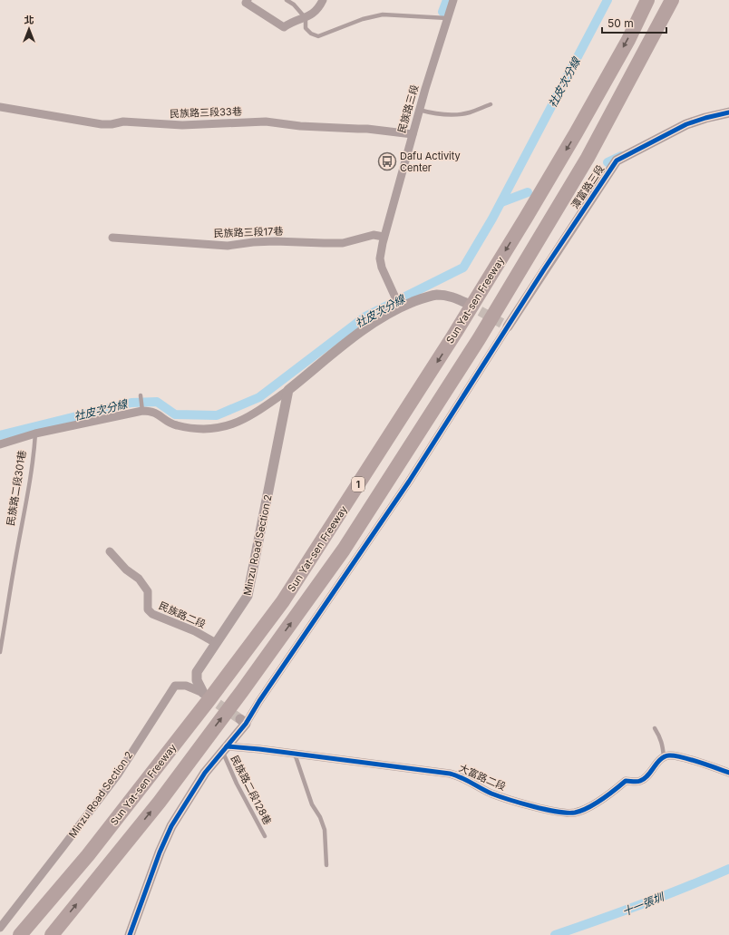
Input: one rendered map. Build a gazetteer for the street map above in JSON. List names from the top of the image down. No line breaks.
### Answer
{"streets":{"highway":["Sun Yat-sen Freeway","1"],"street":["民族路三段","民族路三段33巷","潭富路三段","民族路三段17巷","民族路二段301巷","Minzu Road Section 2","民族路二段","大富路二段"],"lane":["民族路二段128巷"]},"crossings":[["民族路三段","民族路三段33巷"],["民族路三段","民族路三段17巷"],["民族路二段301巷","Minzu Road Section 2"],["Minzu Road Section 2","民族路二段"],["大富路二段","民族路二段128巷"]],"water":["社皮次分線","十一張圳"],"places":{"bus stop":["Dafu Activity Center"]},"scale_bar":"50 m","north":"top"}
